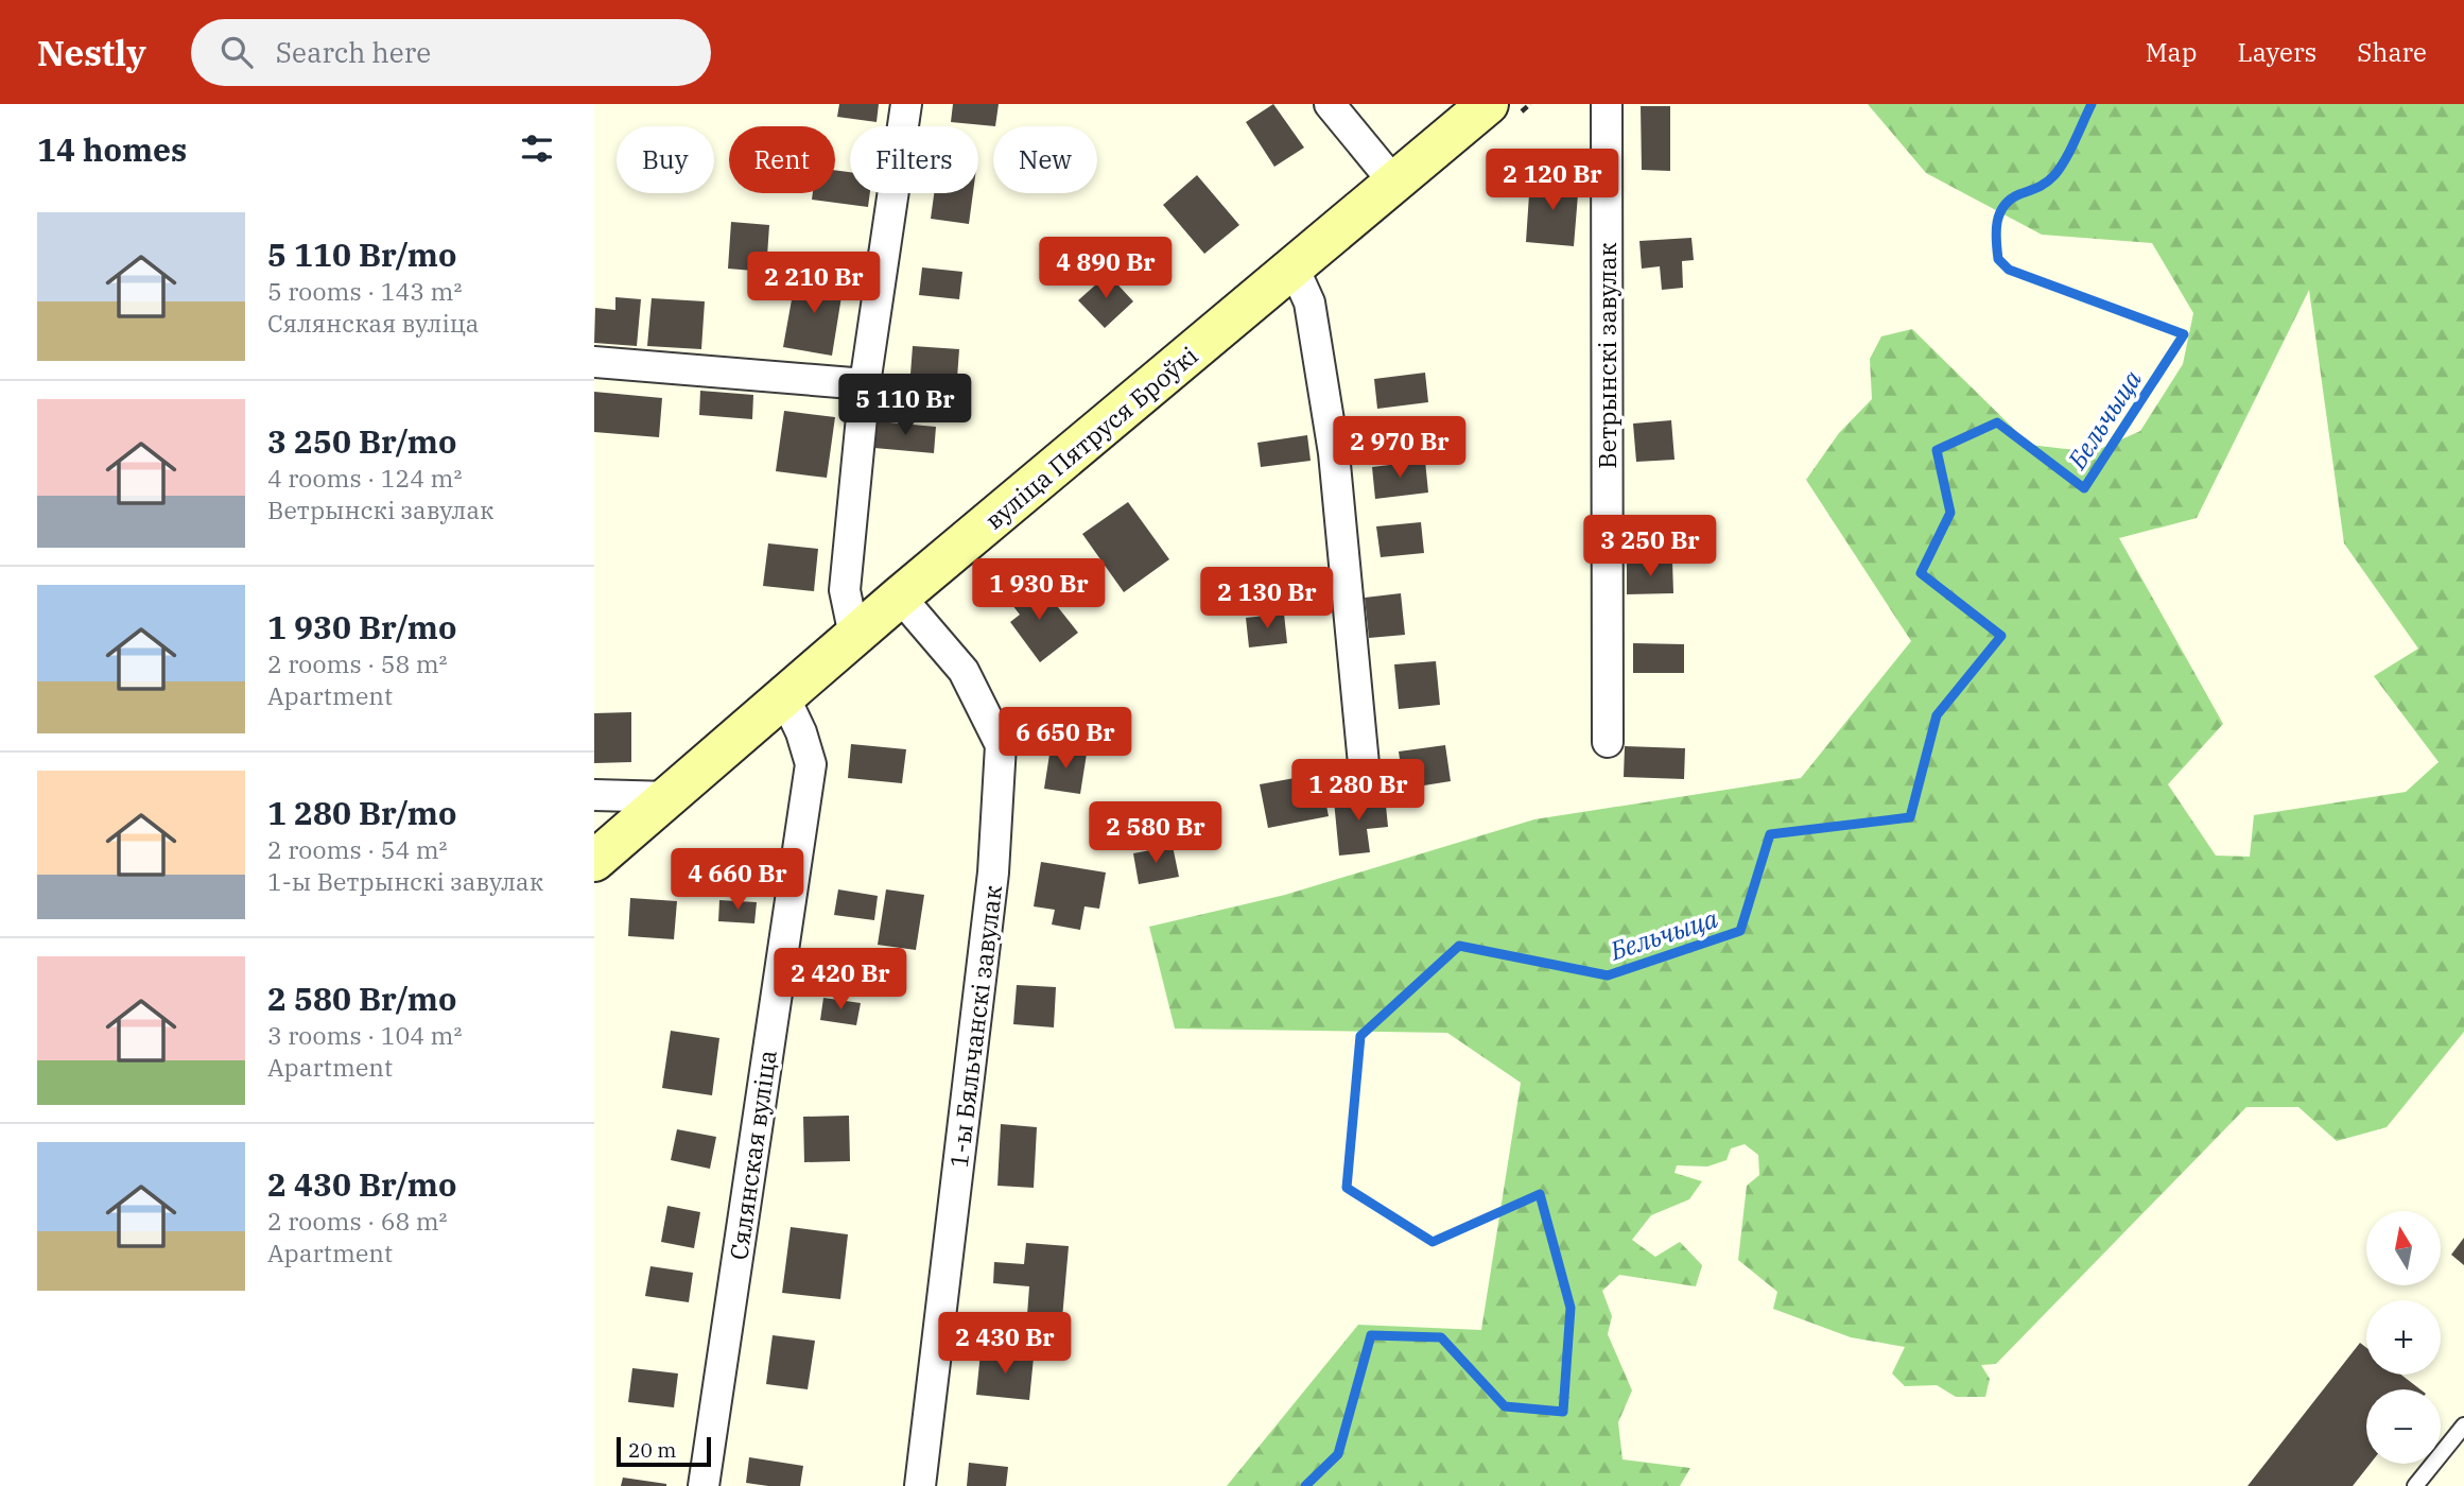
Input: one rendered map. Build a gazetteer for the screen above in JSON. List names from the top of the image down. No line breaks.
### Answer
{"streets":{"main road":["вуліца Пятруся Броўкі"],"street":["Ветрынскі завулак","1-ы Бяльчанскі завулак","Сялянская вуліца"]},"crossings":[["вуліца Пятруся Броўкі","1-ы Бяльчанскі завулак"],["вуліца Пятруся Броўкі","Сялянская вуліца"]],"water":["Бельчыца"],"scale_bar":"20 m","north":"top","page":{"header":"Nestly","search":"Search here","nav":["Map","Layers","Share"],"heading":"14 homes","chip":["Buy","Rent","Filters","New"],"price":["2 120 Br","4 890 Br","2 210 Br","5 110 Br","2 970 Br","3 250 Br","1 930 Br","2 130 Br","6 650 Br","1 280 Br","2 580 Br","4 660 Br","2 420 Br","2 430 Br"],"list":[{"name":"5 110 Br/mo","note":"5 rooms · 143 m² · Сялянская вуліца"},{"name":"3 250 Br/mo","note":"4 rooms · 124 m² · Ветрынскі завулак"},{"name":"1 930 Br/mo","note":"2 rooms · 58 m² · Apartment"},{"name":"1 280 Br/mo","note":"2 rooms · 54 m² · 1-ы Ветрынскі завулак"},{"name":"2 580 Br/mo","note":"3 rooms · 104 m² · Apartment"},{"name":"2 430 Br/mo","note":"2 rooms · 68 m² · Apartment"}],"map_buttons":["+","−"],"scale":"20 m"}}
